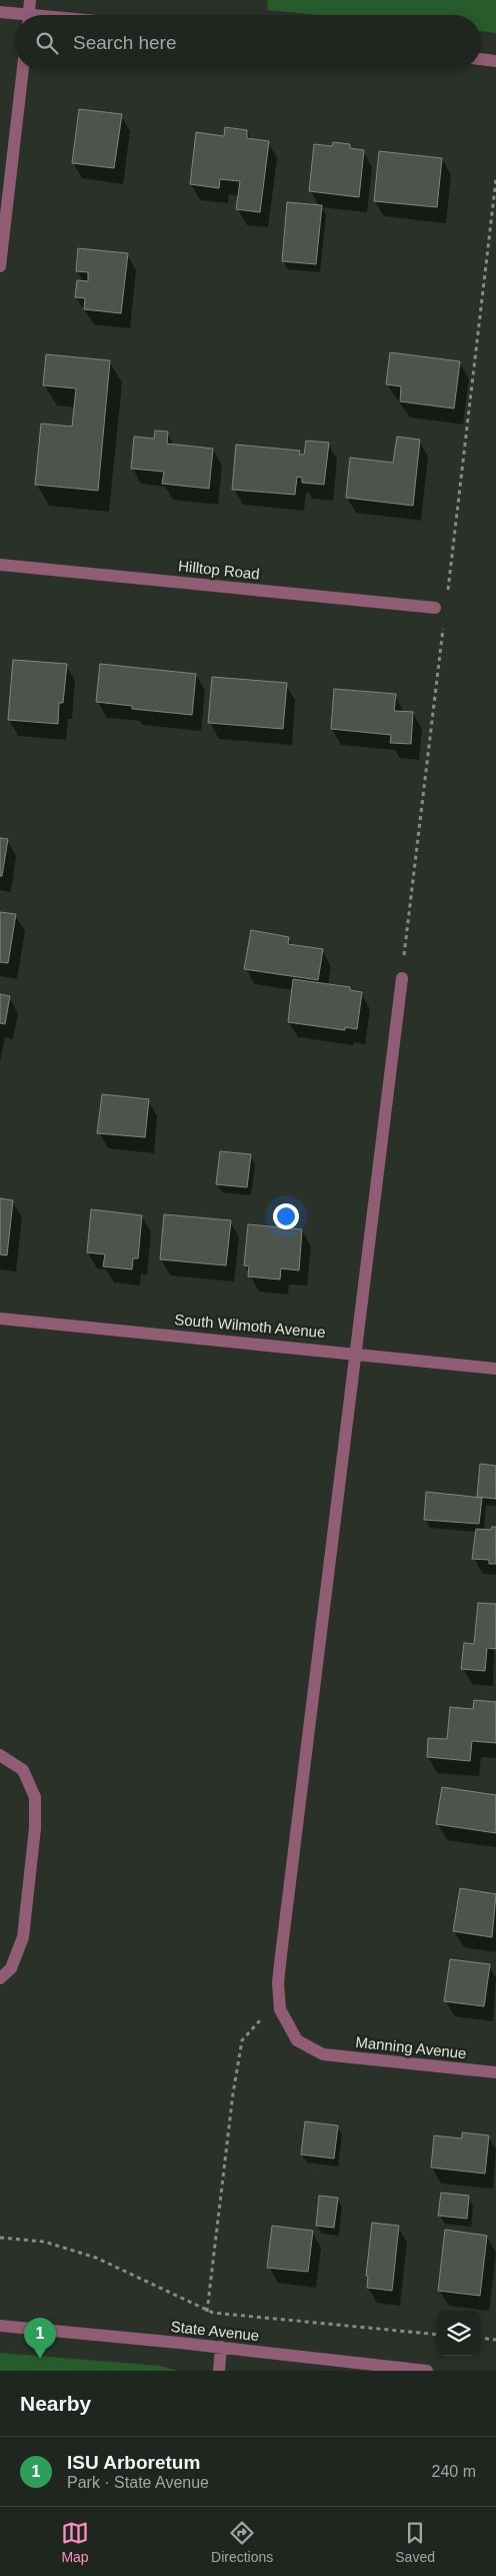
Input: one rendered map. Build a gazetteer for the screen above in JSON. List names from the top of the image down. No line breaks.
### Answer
{"streets":{"street":["Hilltop Road","South Wilmoth Avenue","Manning Avenue","State Avenue"]},"page":{"search":"Search here","pins":"1","heading":"Nearby","list":[{"mark":"1","name":"ISU Arboretum","note":"Park · State Avenue","value":"240 m"}],"nav":["Map","Directions","Saved"]}}
